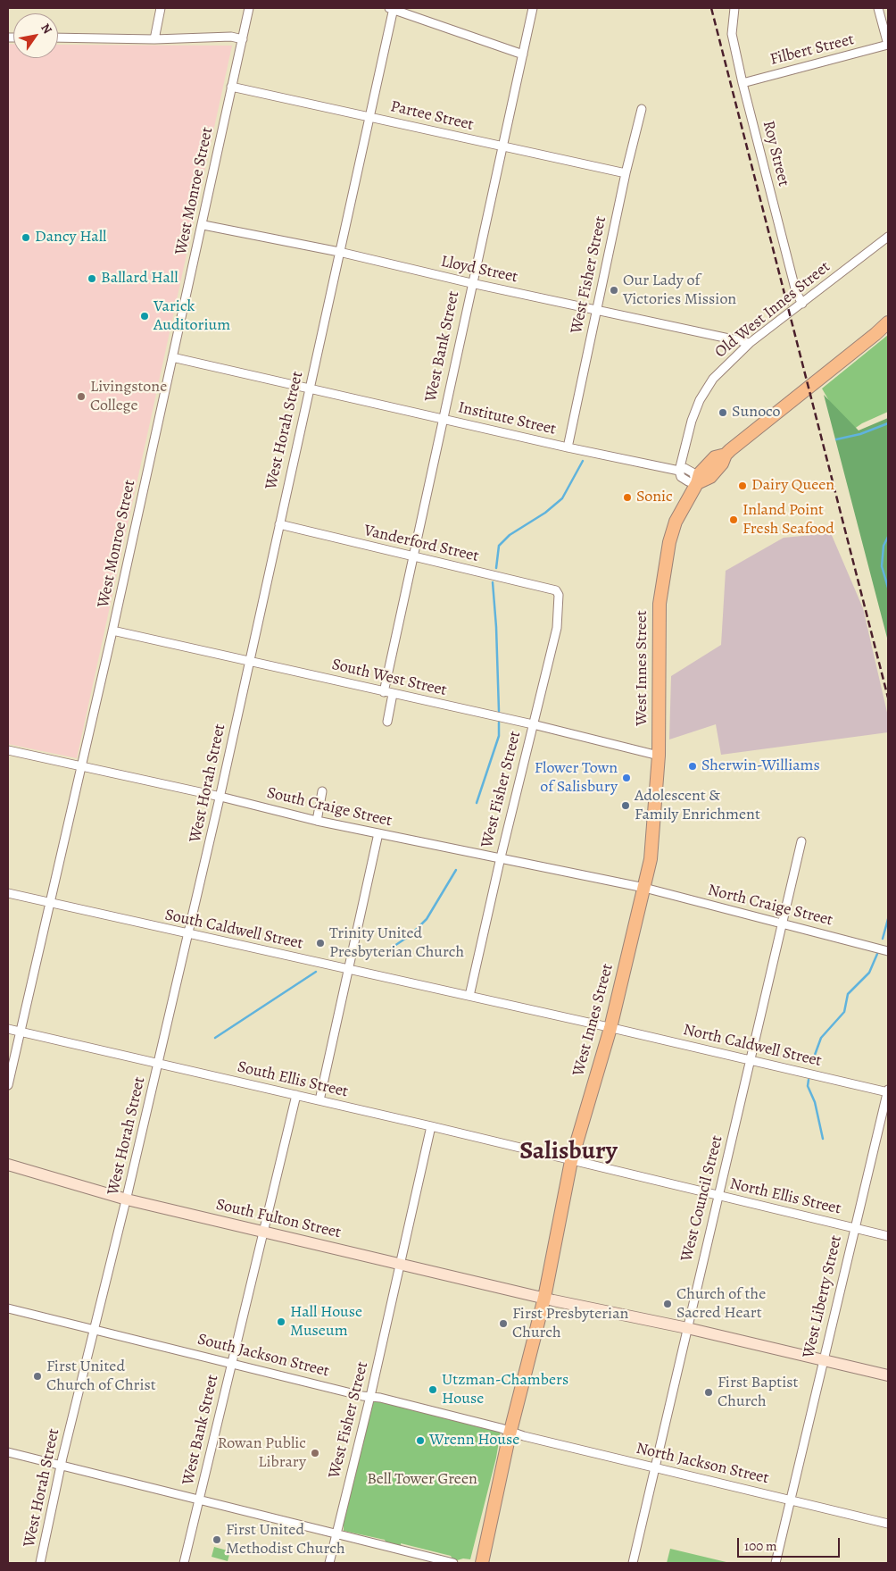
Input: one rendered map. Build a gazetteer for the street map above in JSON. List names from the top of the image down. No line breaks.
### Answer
{"streets":{"main road":["West Innes Street"],"street":["Filbert Street","Partee Street","Roy Street","West Monroe Street","Lloyd Street","West Fisher Street","Old West Innes Street","West Bank Street","Institute Street","West Horah Street","Vanderford Street","South West Street","South Craige Street","North Craige Street","South Caldwell Street","North Caldwell Street","South Ellis Street","North Ellis Street","West Council Street","South Fulton Street","West Liberty Street","South Jackson Street","North Jackson Street"]},"crossings":[["Filbert Street","Roy Street"],["Partee Street","West Monroe Street"],["Partee Street","West Fisher Street"],["Partee Street","West Bank Street"],["Partee Street","West Horah Street"],["Roy Street","Old West Innes Street"],["West Monroe Street","Lloyd Street"],["West Monroe Street","Institute Street"],["West Monroe Street","South West Street"],["West Monroe Street","South Craige Street"],["West Monroe Street","South Caldwell Street"],["West Monroe Street","South Ellis Street"],["Lloyd Street","West Fisher Street"],["Lloyd Street","Old West Innes Street"],["Lloyd Street","West Bank Street"],["Lloyd Street","West Horah Street"],["West Fisher Street","Institute Street"],["West Fisher Street","Vanderford Street"],["West Fisher Street","South West Street"],["West Fisher Street","South Craige Street"],["West Fisher Street","South Caldwell Street"],["West Fisher Street","South Ellis Street"],["West Fisher Street","South Fulton Street"],["West Fisher Street","South Jackson Street"],["Old West Innes Street","Institute Street"],["West Bank Street","Institute Street"],["West Bank Street","Vanderford Street"],["West Bank Street","South West Street"],["West Bank Street","South Ellis Street"],["West Bank Street","South Fulton Street"],["West Bank Street","South Jackson Street"],["Institute Street","West Horah Street"],["Institute Street","West Innes Street"],["West Horah Street","Vanderford Street"],["West Horah Street","South West Street"],["West Horah Street","South Craige Street"],["West Horah Street","South Caldwell Street"],["West Horah Street","South Ellis Street"],["West Horah Street","South Fulton Street"],["West Horah Street","South Jackson Street"],["West Innes Street","South West Street"],["West Innes Street","South Craige Street"],["West Innes Street","North Craige Street"],["West Innes Street","South Caldwell Street"],["West Innes Street","North Caldwell Street"],["West Innes Street","South Ellis Street"],["West Innes Street","North Ellis Street"],["West Innes Street","South Fulton Street"],["West Innes Street","South Jackson Street"],["West Innes Street","North Jackson Street"],["South Craige Street","North Craige Street"],["North Craige Street","West Council Street"],["South Caldwell Street","North Caldwell Street"],["North Caldwell Street","West Council Street"],["North Caldwell Street","West Liberty Street"],["South Ellis Street","North Ellis Street"],["North Ellis Street","West Council Street"],["North Ellis Street","West Liberty Street"],["West Council Street","South Fulton Street"],["West Council Street","North Jackson Street"],["South Fulton Street","West Liberty Street"],["West Liberty Street","North Jackson Street"],["South Jackson Street","North Jackson Street"]],"districts":["Salisbury"],"parks":["Bell Tower Green"],"places":["Dancy Hall","Ballard Hall","Our Lady of Victories Mission","Varick Auditorium","Livingstone College","Sunoco","Dairy Queen","Sonic","Inland Point Fresh Seafood","Sherwin-Williams","Flower Town of Salisbury","Adolescent & Family Enrichment","Trinity United Presbyterian Church","Church of the Sacred Heart","Hall House Museum","First Presbyterian Church","First United Church of Christ","Utzman-Chambers House","First Baptist Church","Wrenn House","Rowan Public Library","First United Methodist Church"],"scale_bar":"100 m","north":"top right"}
